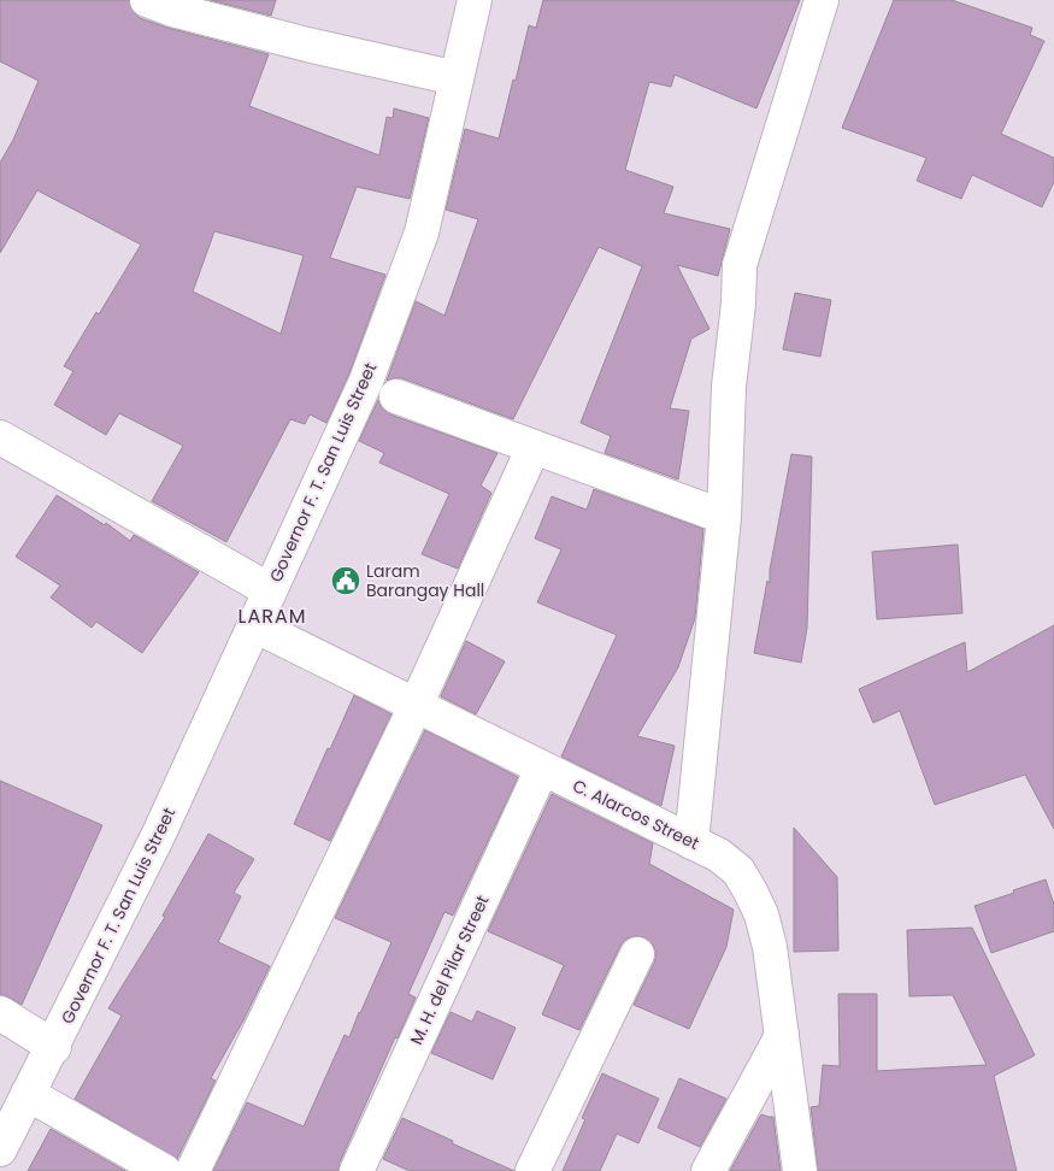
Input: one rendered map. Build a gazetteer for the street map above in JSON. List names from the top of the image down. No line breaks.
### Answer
{"streets":{"street":["Governor F. T. San Luis Street","C. Alarcos Street","M. H. del Pilar Street"]},"crossings":[["Governor F. T. San Luis Street","C. Alarcos Street"],["C. Alarcos Street","M. H. del Pilar Street"]],"districts":["LARAM"],"places":{"public building":["Laram Barangay Hall"]}}
